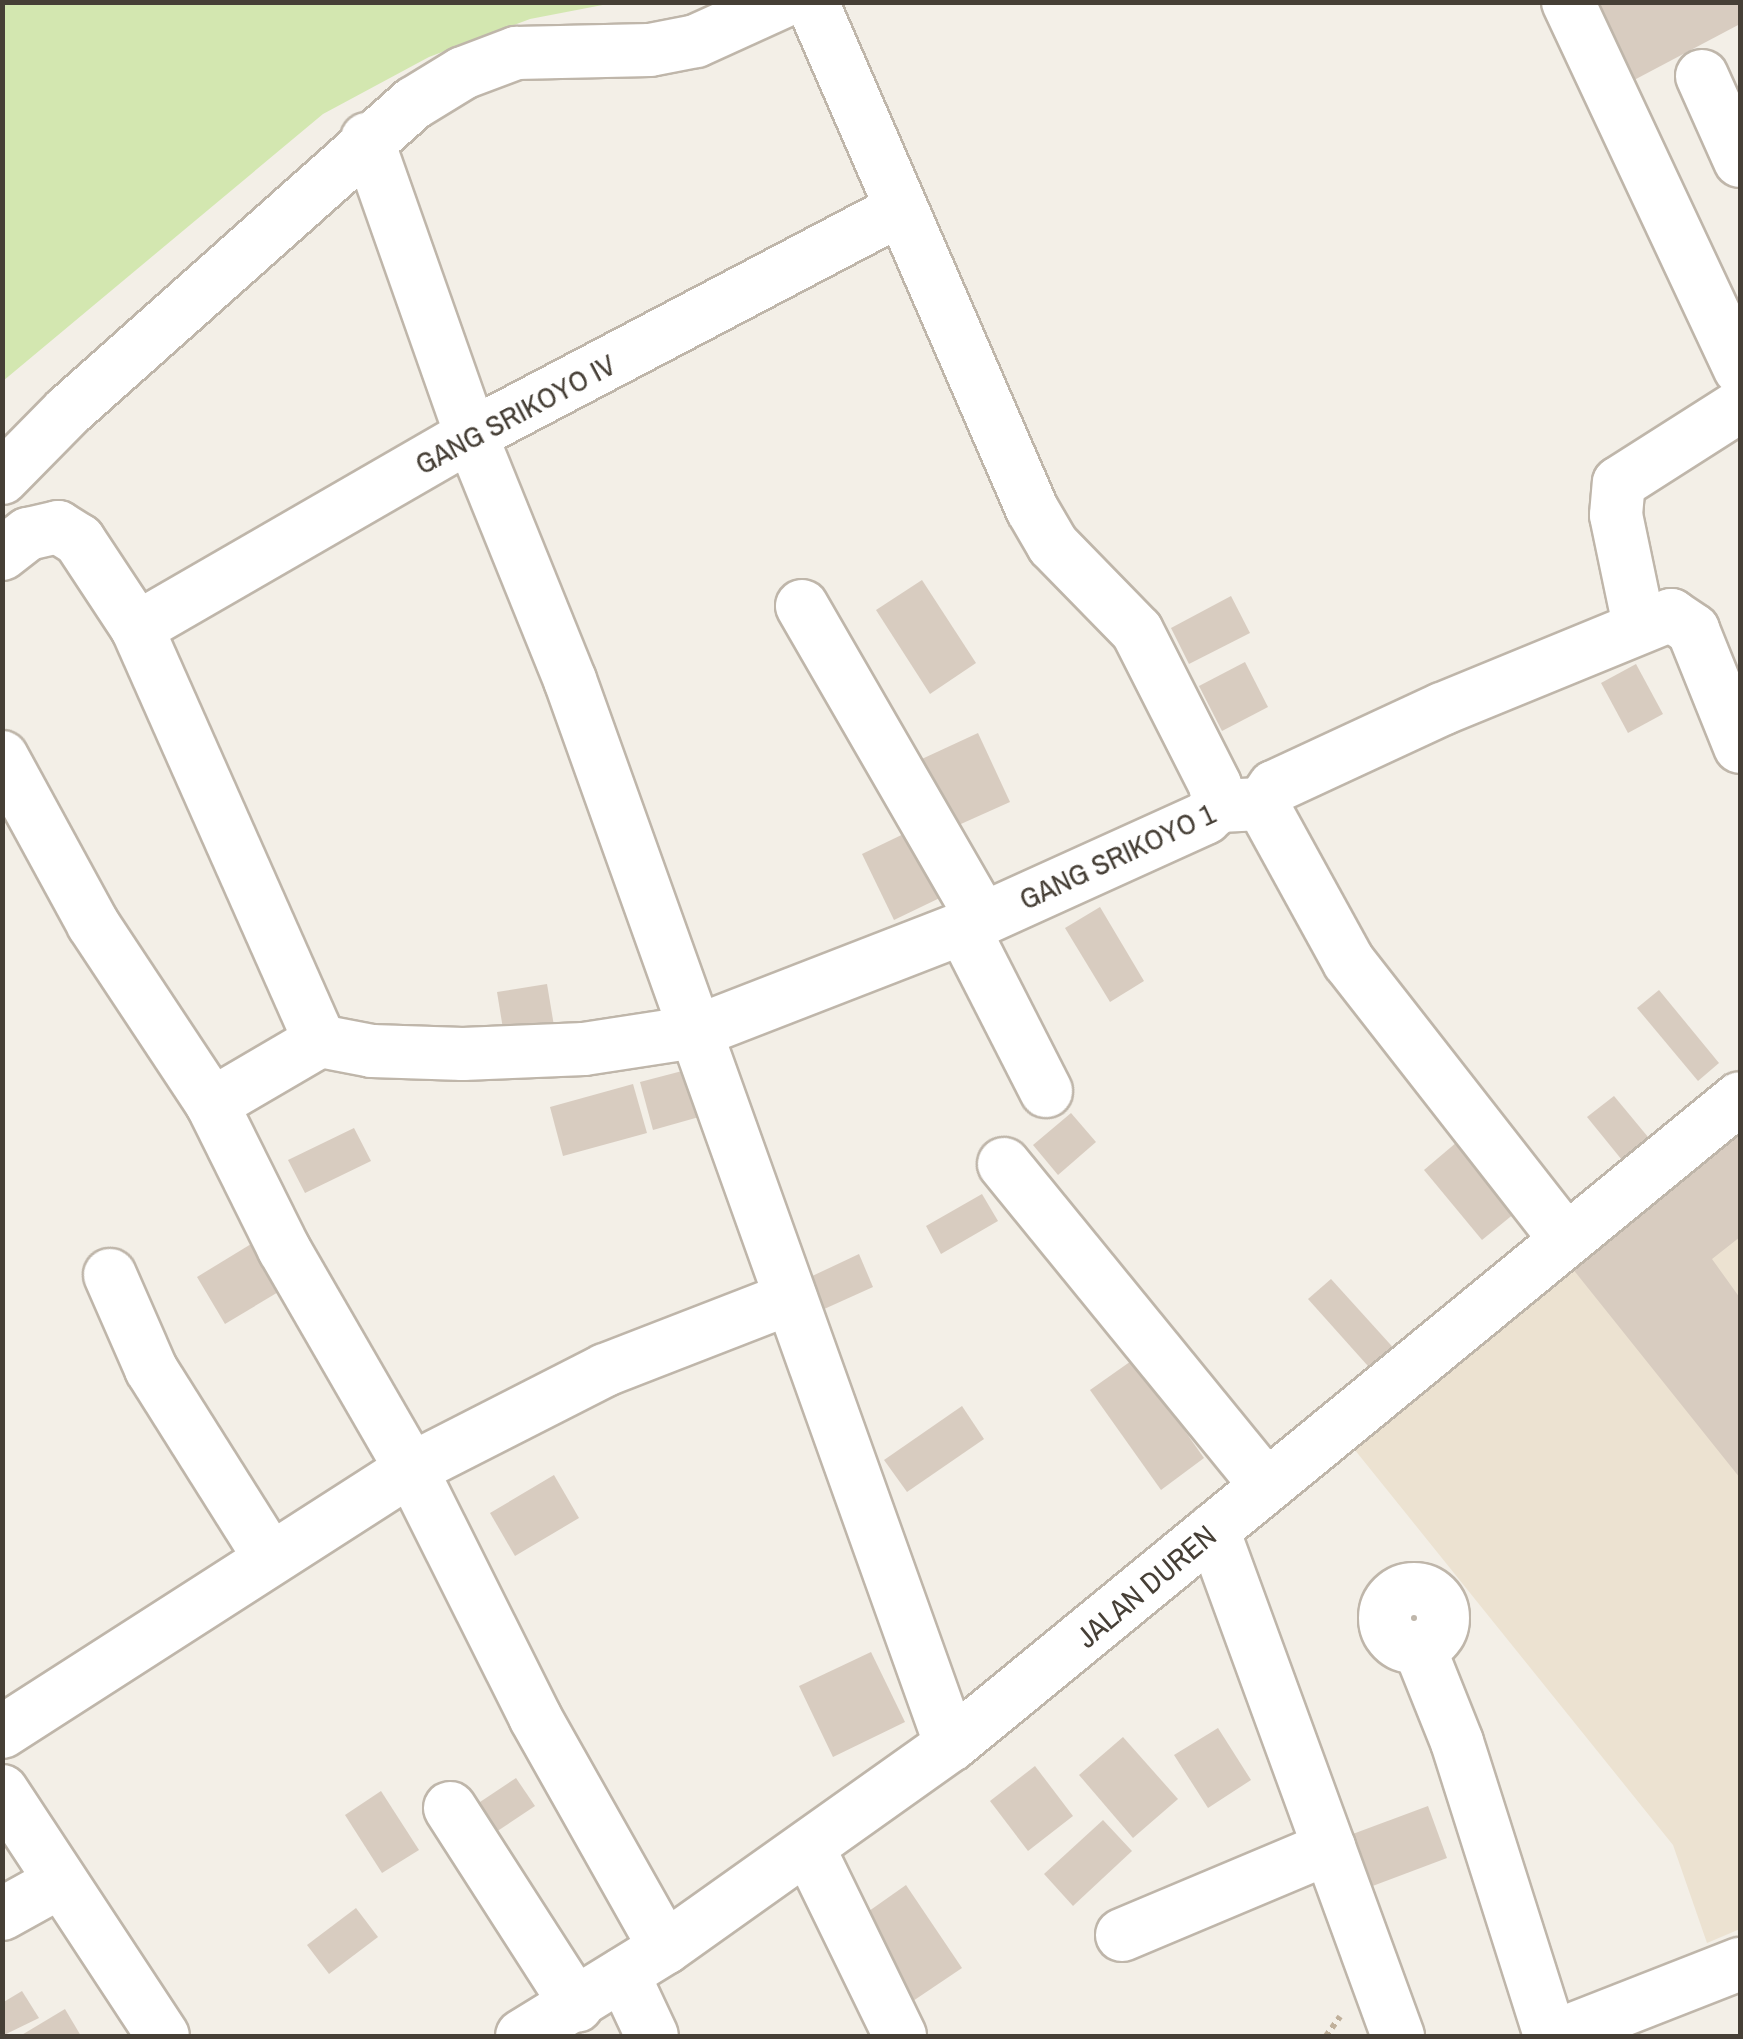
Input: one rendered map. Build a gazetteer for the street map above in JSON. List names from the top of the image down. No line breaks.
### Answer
{"streets":{"street":["GANG SRIKOYO IV","GANG SRIKOYO 1","JALAN DUREN"]}}
